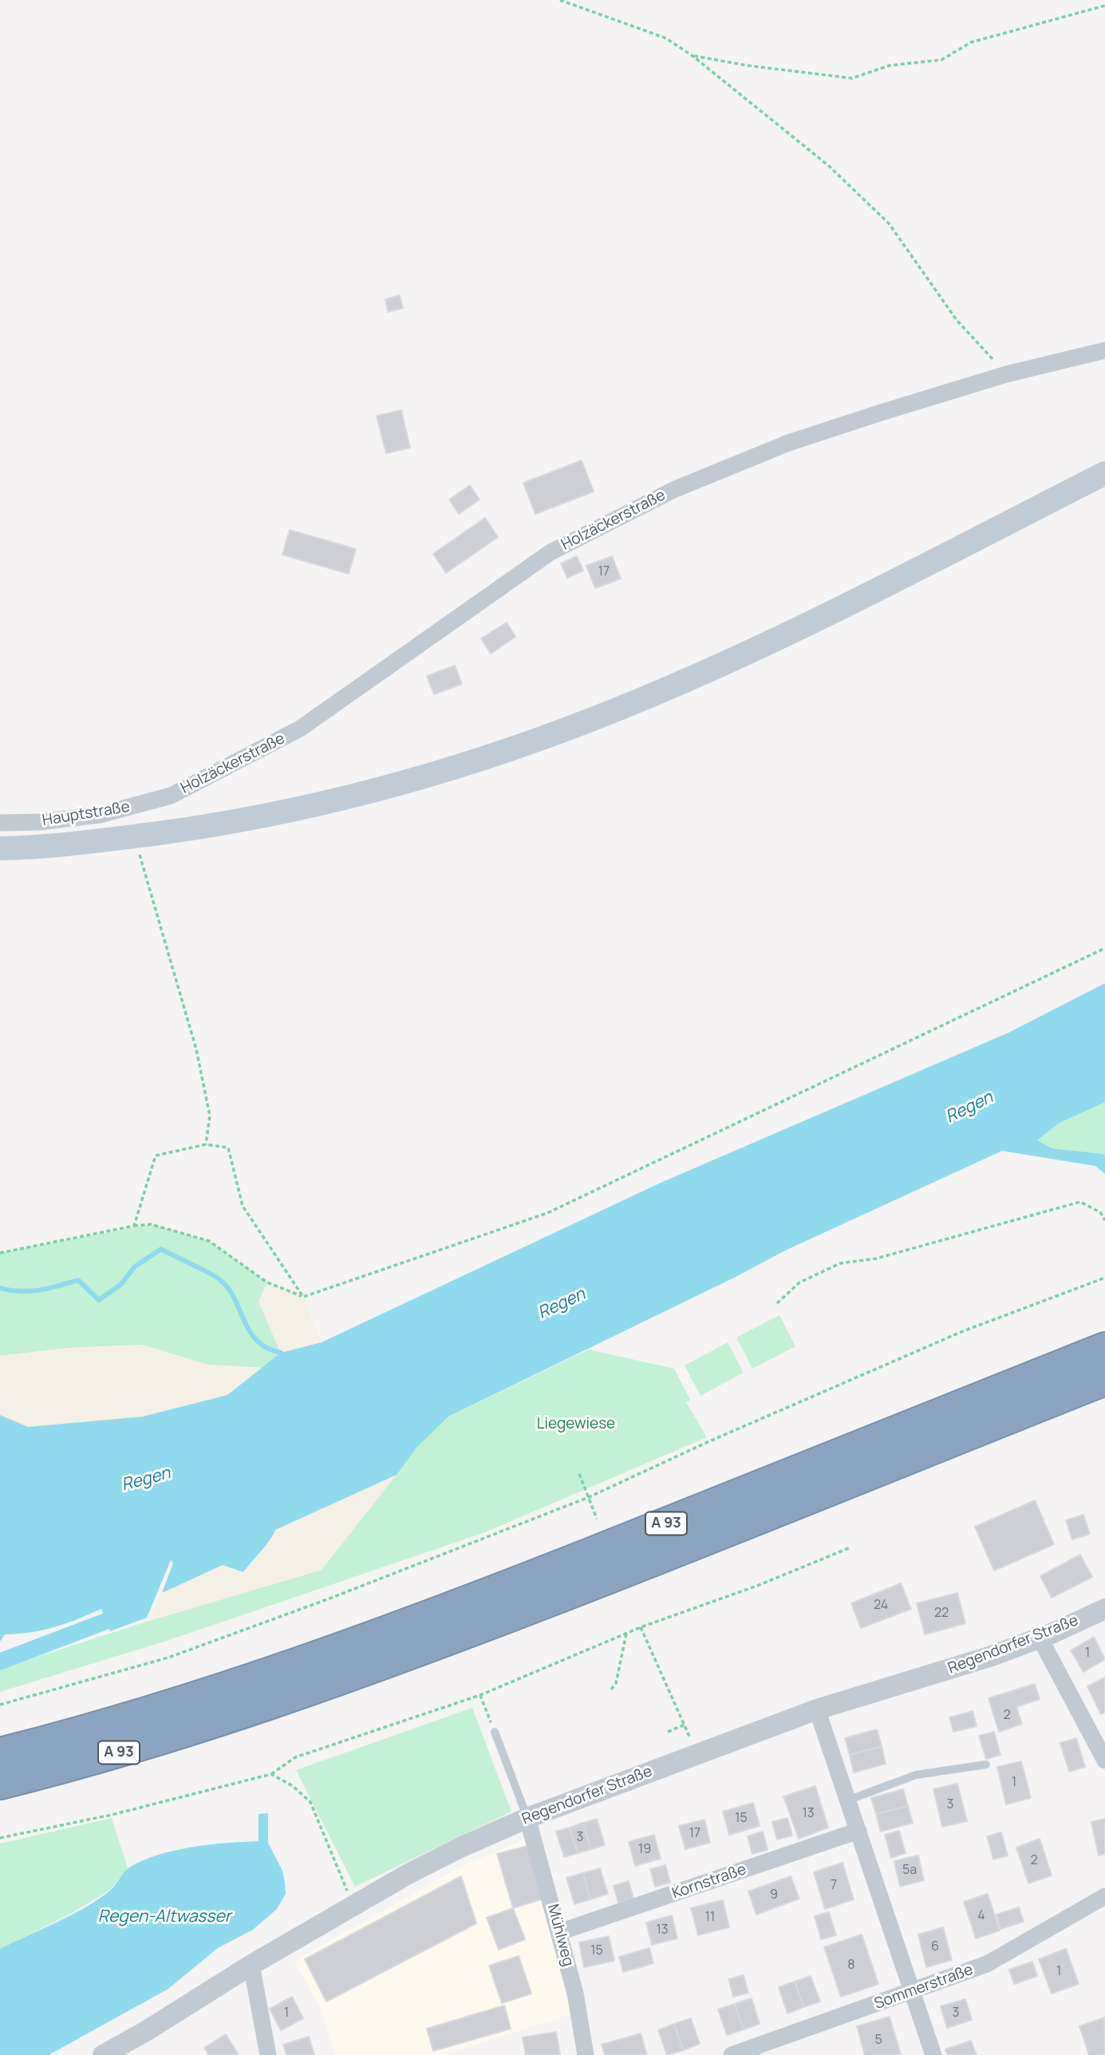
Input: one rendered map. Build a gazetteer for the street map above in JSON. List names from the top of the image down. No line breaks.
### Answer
{"streets":{"highway":["A 93"],"main road":["Hauptstraße"],"street":["Holzäckerstraße","Regendorfer Straße","Kornstraße","Mühlweg","Sommerstraße"]},"crossings":[["Holzäckerstraße","Hauptstraße"],["Regendorfer Straße","Mühlweg"],["Kornstraße","Mühlweg"]],"water":["Regen","Regen-Altwasser"],"parks":["Liegewiese"],"house_numbers":["17","24","22","1","2","1","3","13","15","17","3","19","2","5a","7","9","4","11","13","6","15","8","1","1","3","5"]}
